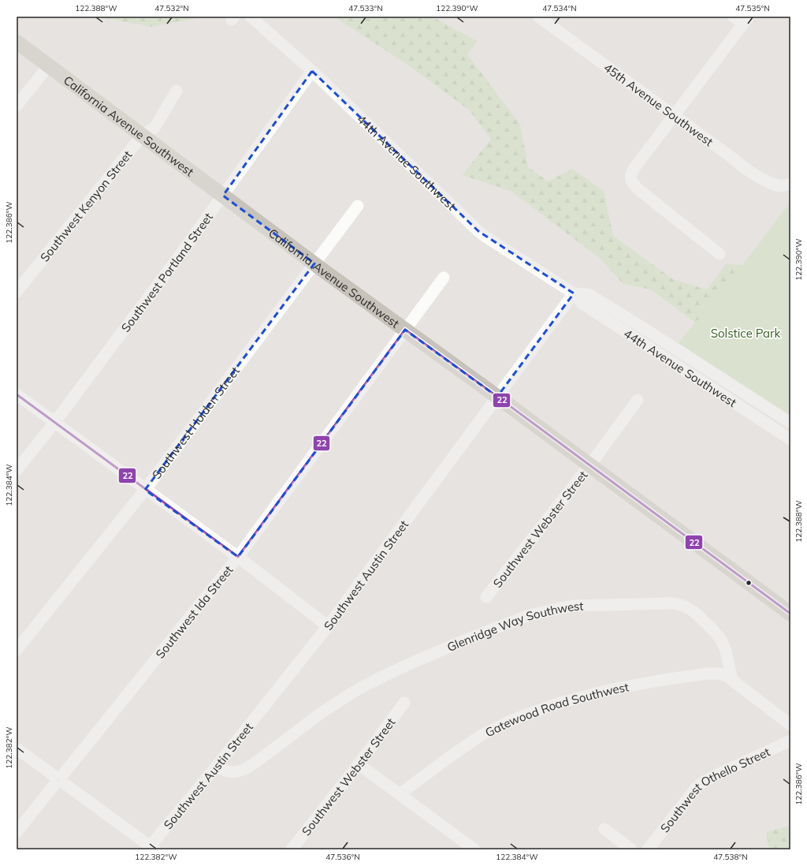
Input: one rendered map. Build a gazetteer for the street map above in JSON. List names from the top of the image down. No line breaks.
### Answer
{"streets":{"main road":["California Avenue Southwest"],"street":["45th Avenue Southwest","44th Avenue Southwest","Southwest Kenyon Street","Southwest Portland Street","Southwest Holden Street","Southwest Webster Street","Southwest Austin Street","Southwest Ida Street","Glenridge Way Southwest","Gatewood Road Southwest","Southwest Othello Street"]},"crossings":[["California Avenue Southwest","Southwest Kenyon Street"],["California Avenue Southwest","Southwest Portland Street"],["California Avenue Southwest","Southwest Holden Street"],["California Avenue Southwest","Southwest Webster Street"],["California Avenue Southwest","Southwest Austin Street"],["California Avenue Southwest","Southwest Ida Street"],["44th Avenue Southwest","Southwest Portland Street"],["44th Avenue Southwest","Southwest Austin Street"],["Southwest Austin Street","Glenridge Way Southwest"],["Glenridge Way Southwest","Gatewood Road Southwest"]],"parks":["Solstice Park"],"lines":["transit line 22"],"coordinates":["122.388°W","47.532°N","47.533°N","122.390°W","47.534°N","47.535°N","122.386°W","122.384°W","122.382°W","47.536°N","47.538°N"]}
